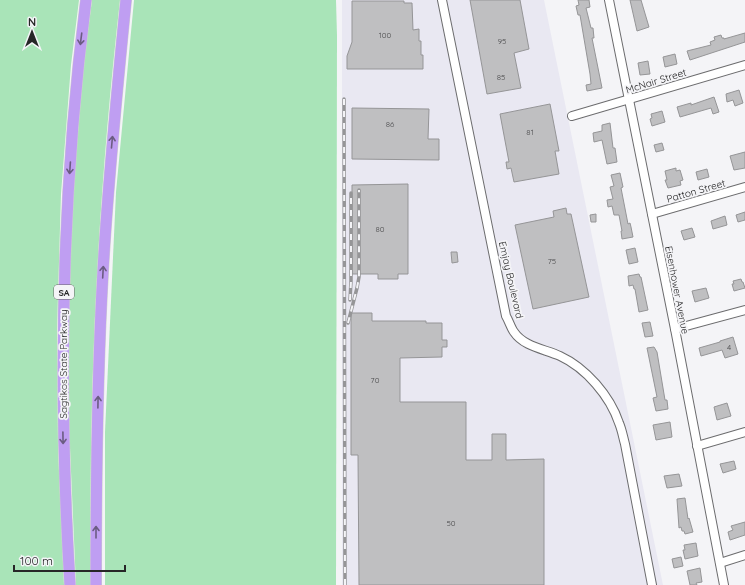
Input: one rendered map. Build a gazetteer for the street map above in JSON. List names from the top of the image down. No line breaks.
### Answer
{"streets":{"highway":["SA","Sagtikos State Parkway"],"street":["McNair Street","Patton Street","Emjay Boulevard","Eisenhower Avenue"]},"crossings":[["McNair Street","Eisenhower Avenue"],["Patton Street","Eisenhower Avenue"]],"house_numbers":["100","95","85","86","81","80","75","4","70","50"],"scale_bar":"100 m","north":"top"}
